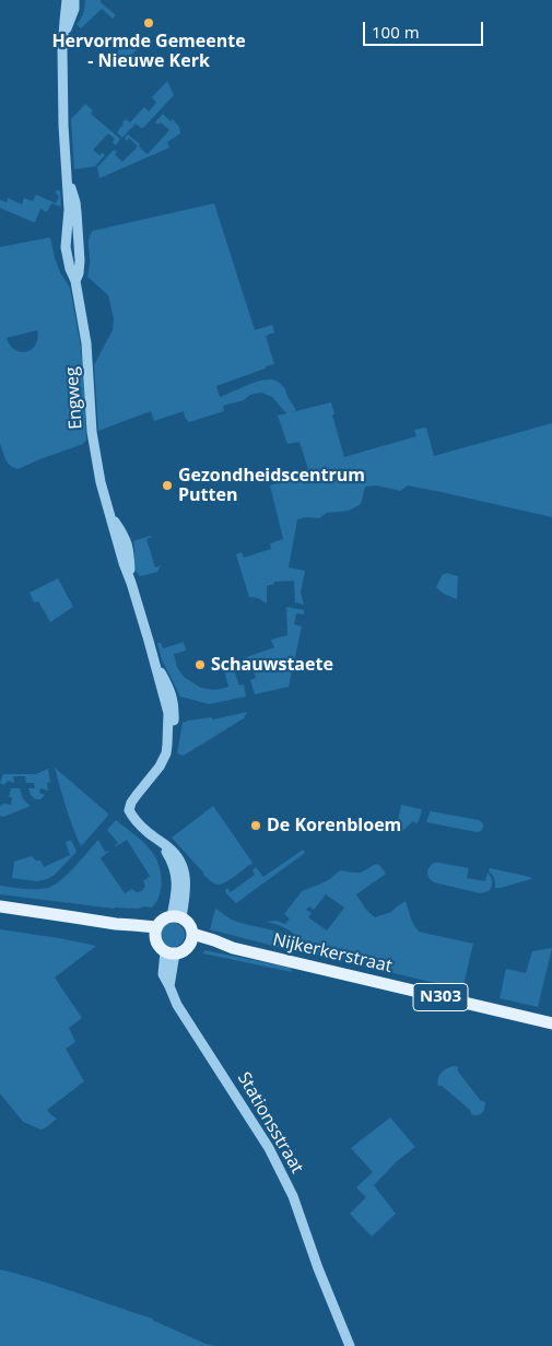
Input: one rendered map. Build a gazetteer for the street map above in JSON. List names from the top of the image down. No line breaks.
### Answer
{"streets":{"main road":["Nijkerkerstraat","N303"],"street":["Engweg","Stationsstraat"]},"crossings":[["Engweg","Nijkerkerstraat"],["Engweg","Stationsstraat"],["Nijkerkerstraat","Stationsstraat"]],"places":["Hervormde Gemeente - Nieuwe Kerk","Gezondheidscentrum Putten","Schauwstaete","De Korenbloem"],"scale_bar":"100 m"}
